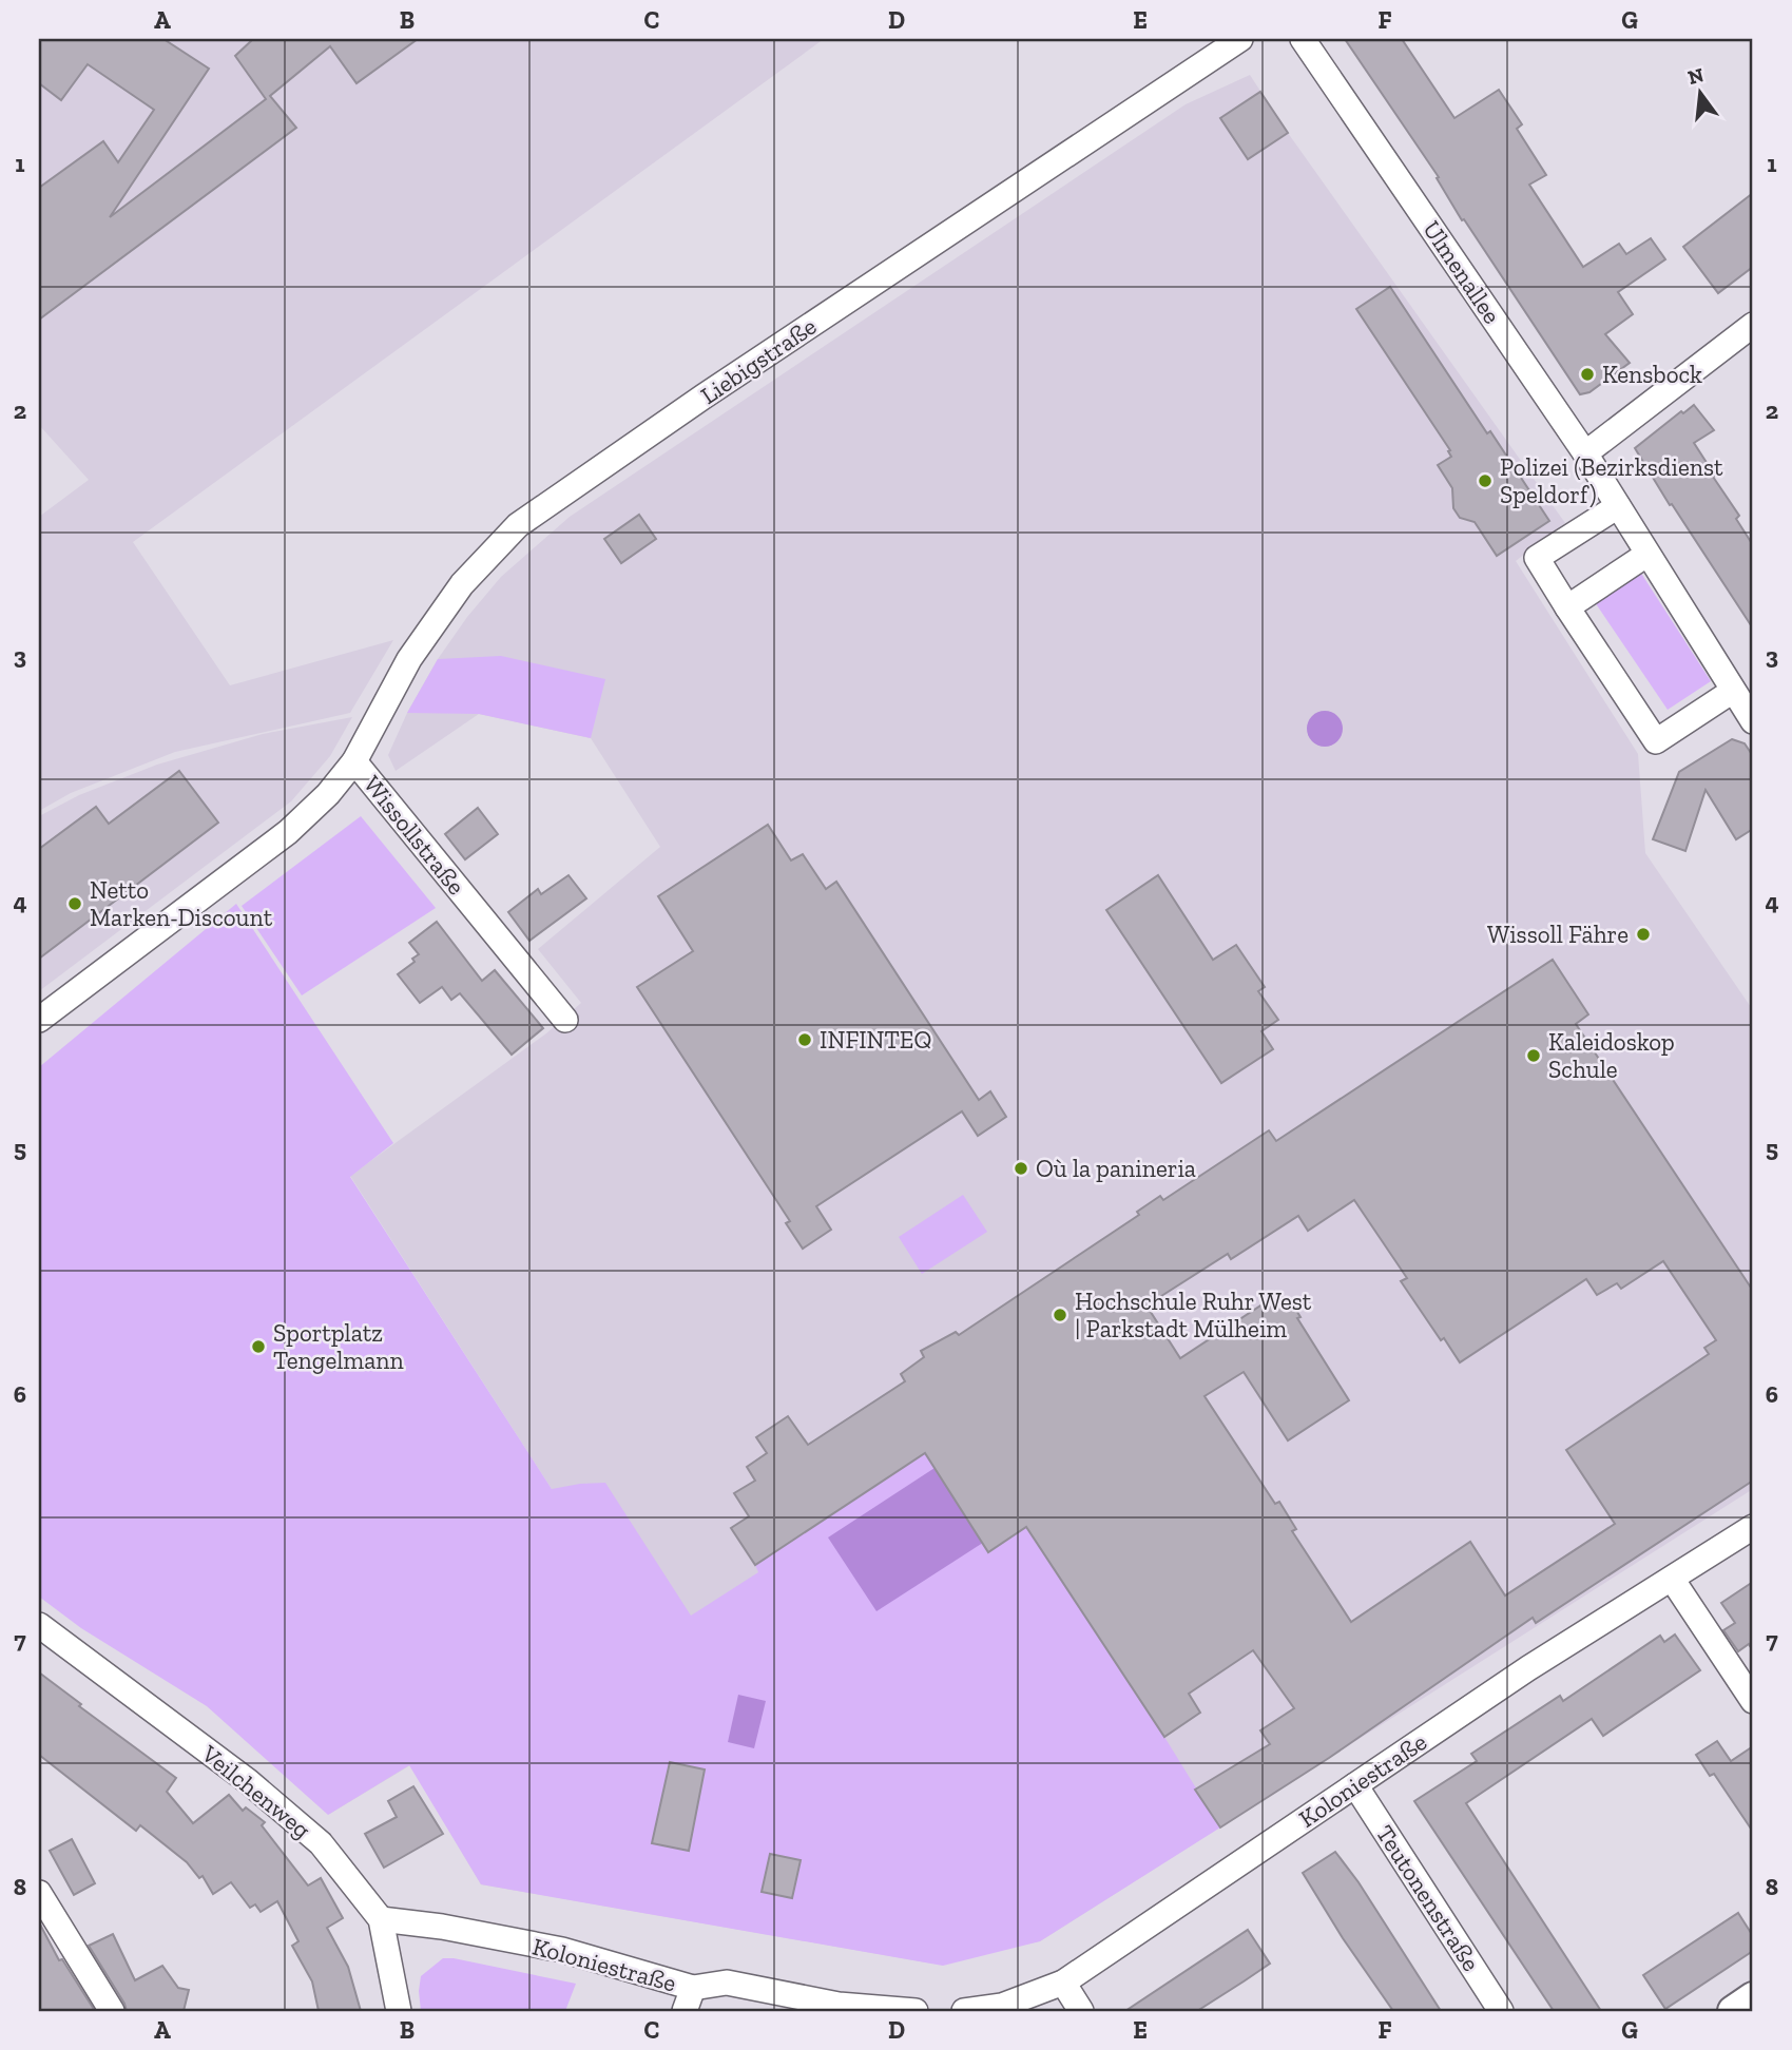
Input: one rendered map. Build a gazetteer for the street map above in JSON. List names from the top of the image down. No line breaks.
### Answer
{"streets":{"street":["Ulmenallee","Liebigstraße","Wissollstraße","Koloniestraße","Veilchenweg","Teutonenstraße"]},"crossings":[["Liebigstraße","Wissollstraße"],["Koloniestraße","Veilchenweg"],["Koloniestraße","Teutonenstraße"]],"places":["Kensbock","Polizei (Bezirksdienst Speldorf)","Netto Marken-Discount","Wissoll Fähre","INFINTEQ","Kaleidoskop Schule","Où la panineria","Hochschule Ruhr West | Parkstadt Mülheim","Sportplatz Tengelmann"],"north":"top","grid":{"columns":["A","B","C","D","E","F","G"],"rows":["1","2","3","4","5","6","7","8"]}}
